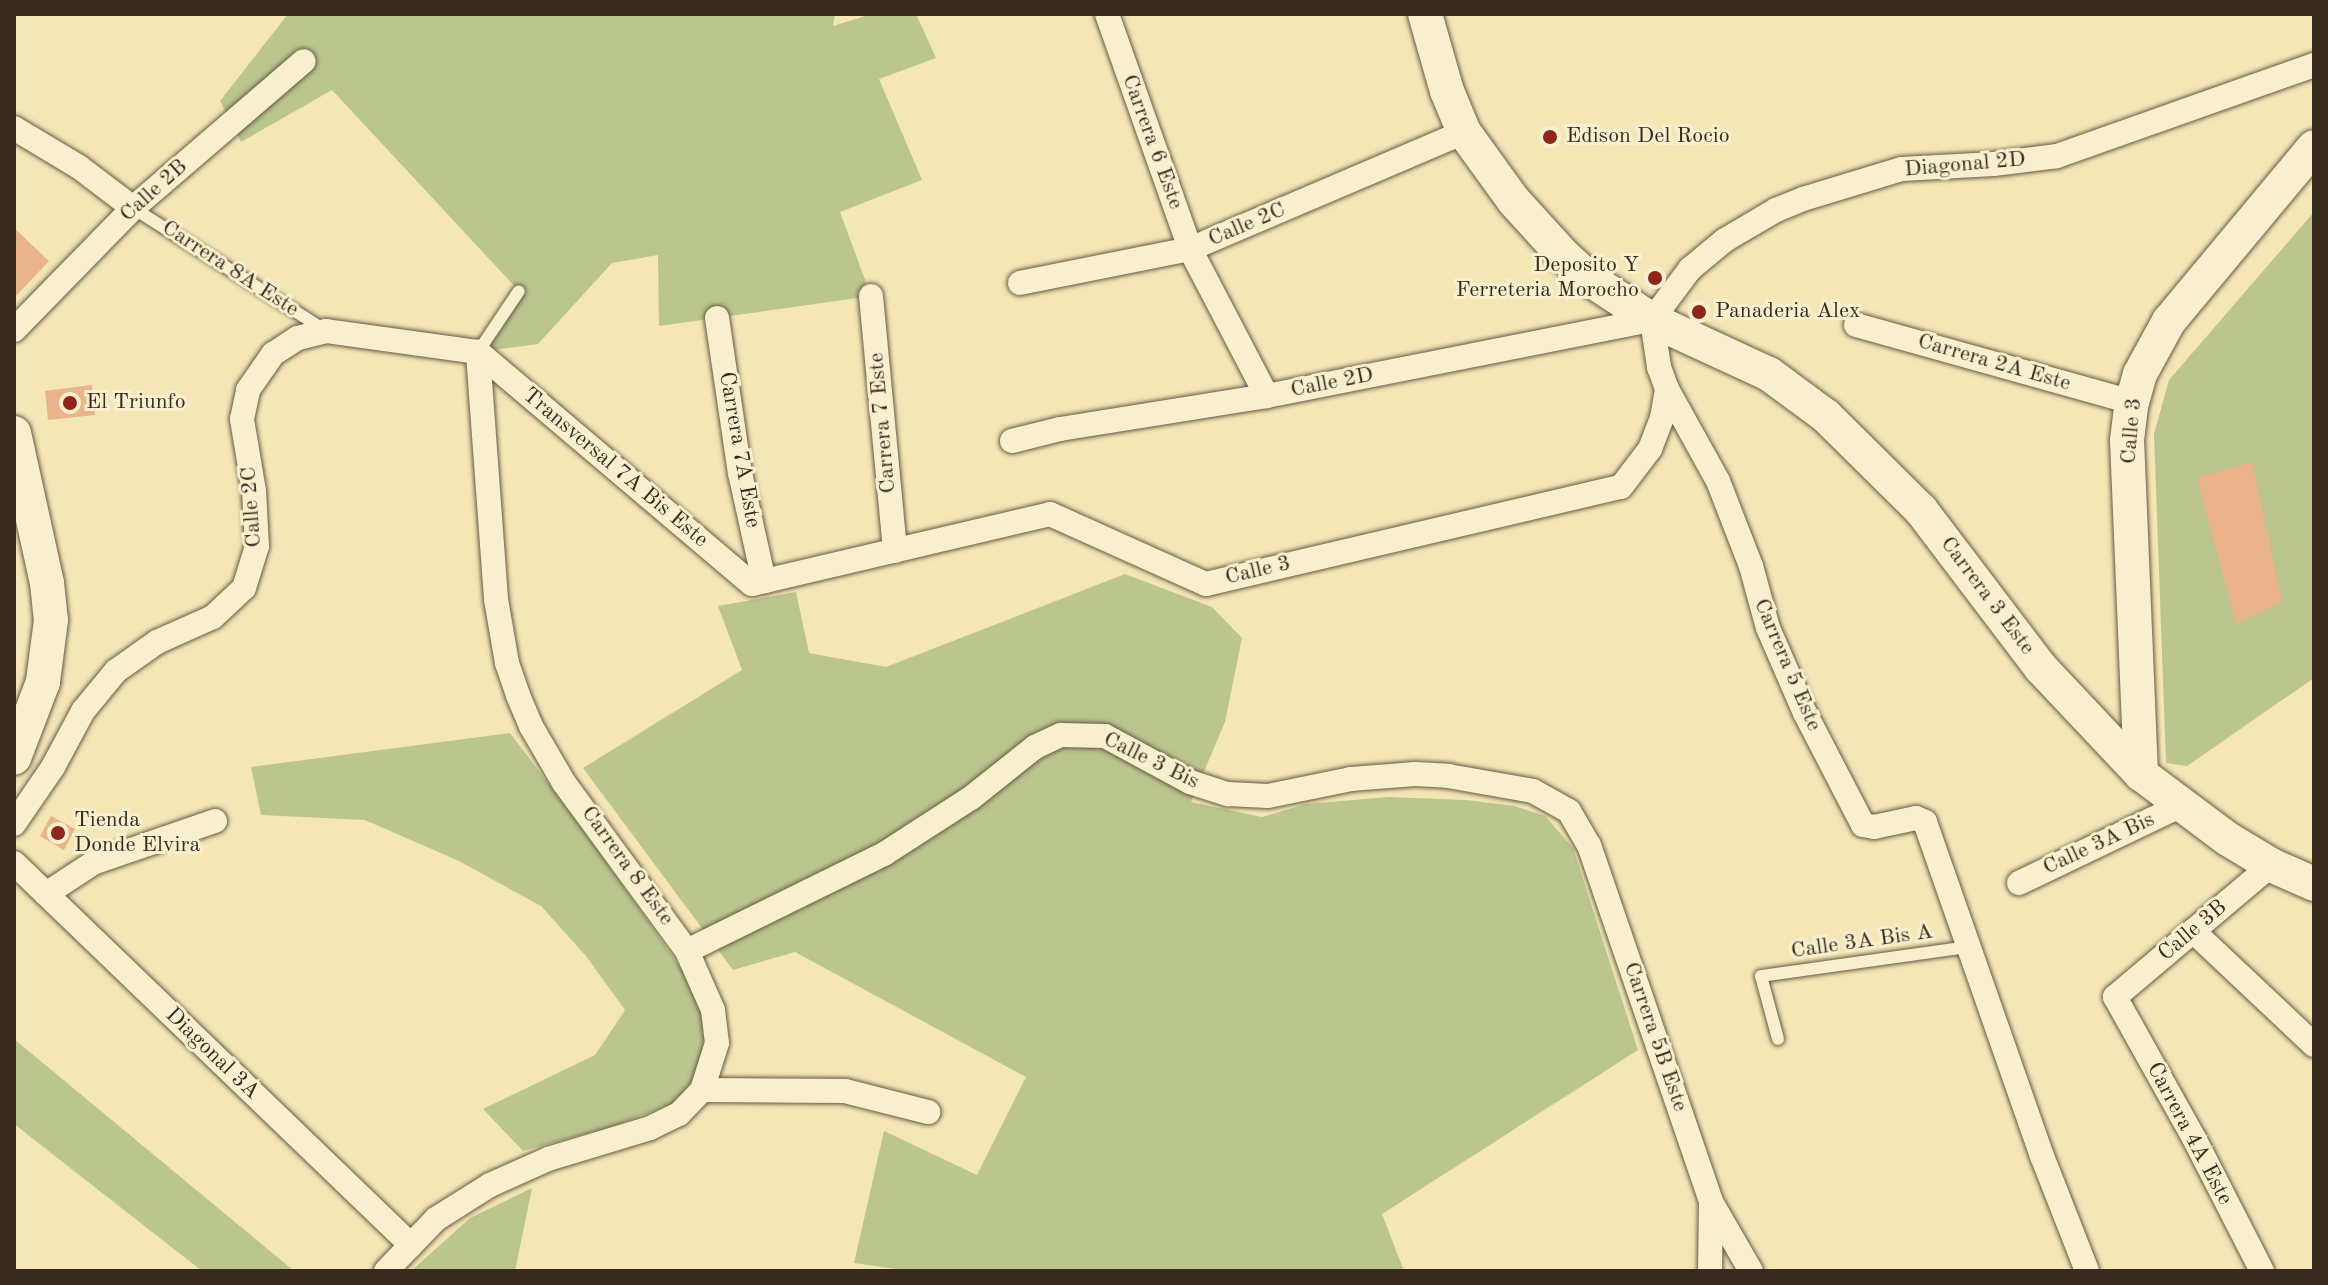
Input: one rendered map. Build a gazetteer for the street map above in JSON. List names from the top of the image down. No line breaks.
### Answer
{"streets":{"street":["Carrera 6 Este","Diagonal 2D","Calle 2B","Calle 2C","Carrera 8A Este","Carrera 2A Este","Calle 2D","Carrera 7 Este","Calle 3","Carrera 7A Este","Transversal 7A Bis Este","Carrera 3 Este","Carrera 5 Este","Calle 3 Bis","Calle 3A Bis","Carrera 8 Este","Calle 3B","Carrera 5B Este","Diagonal 3A","Carrera 4A Este"],"lane":["Calle 3A Bis A"]},"crossings":[["Carrera 6 Este","Calle 2C"],["Carrera 6 Este","Calle 2D"],["Diagonal 2D","Calle 2D"],["Diagonal 2D","Carrera 3 Este"],["Diagonal 2D","Carrera 5 Este"],["Calle 2B","Carrera 8A Este"],["Calle 2C","Carrera 8A Este"],["Calle 2C","Transversal 7A Bis Este"],["Calle 2C","Carrera 8 Este"],["Carrera 2A Este","Calle 3"],["Calle 2D","Carrera 3 Este"],["Calle 2D","Carrera 5 Este"],["Carrera 7 Este","Calle 3"],["Calle 3","Carrera 7A Este"],["Calle 3","Transversal 7A Bis Este"],["Calle 3","Carrera 3 Este"],["Calle 3","Carrera 5 Este"],["Carrera 7A Este","Transversal 7A Bis Este"],["Transversal 7A Bis Este","Carrera 8 Este"],["Carrera 3 Este","Carrera 5 Este"],["Carrera 3 Este","Calle 3A Bis"],["Carrera 3 Este","Calle 3B"],["Carrera 5 Este","Calle 3A Bis A"],["Calle 3 Bis","Carrera 8 Este"],["Calle 3 Bis","Carrera 5B Este"],["Carrera 8 Este","Diagonal 3A"],["Calle 3B","Carrera 4A Este"]],"places":["Edison Del Rocio","Deposito Y Ferreteria Morocho","Panaderia Alex","El Triunfo","Tienda Donde Elvira"]}
